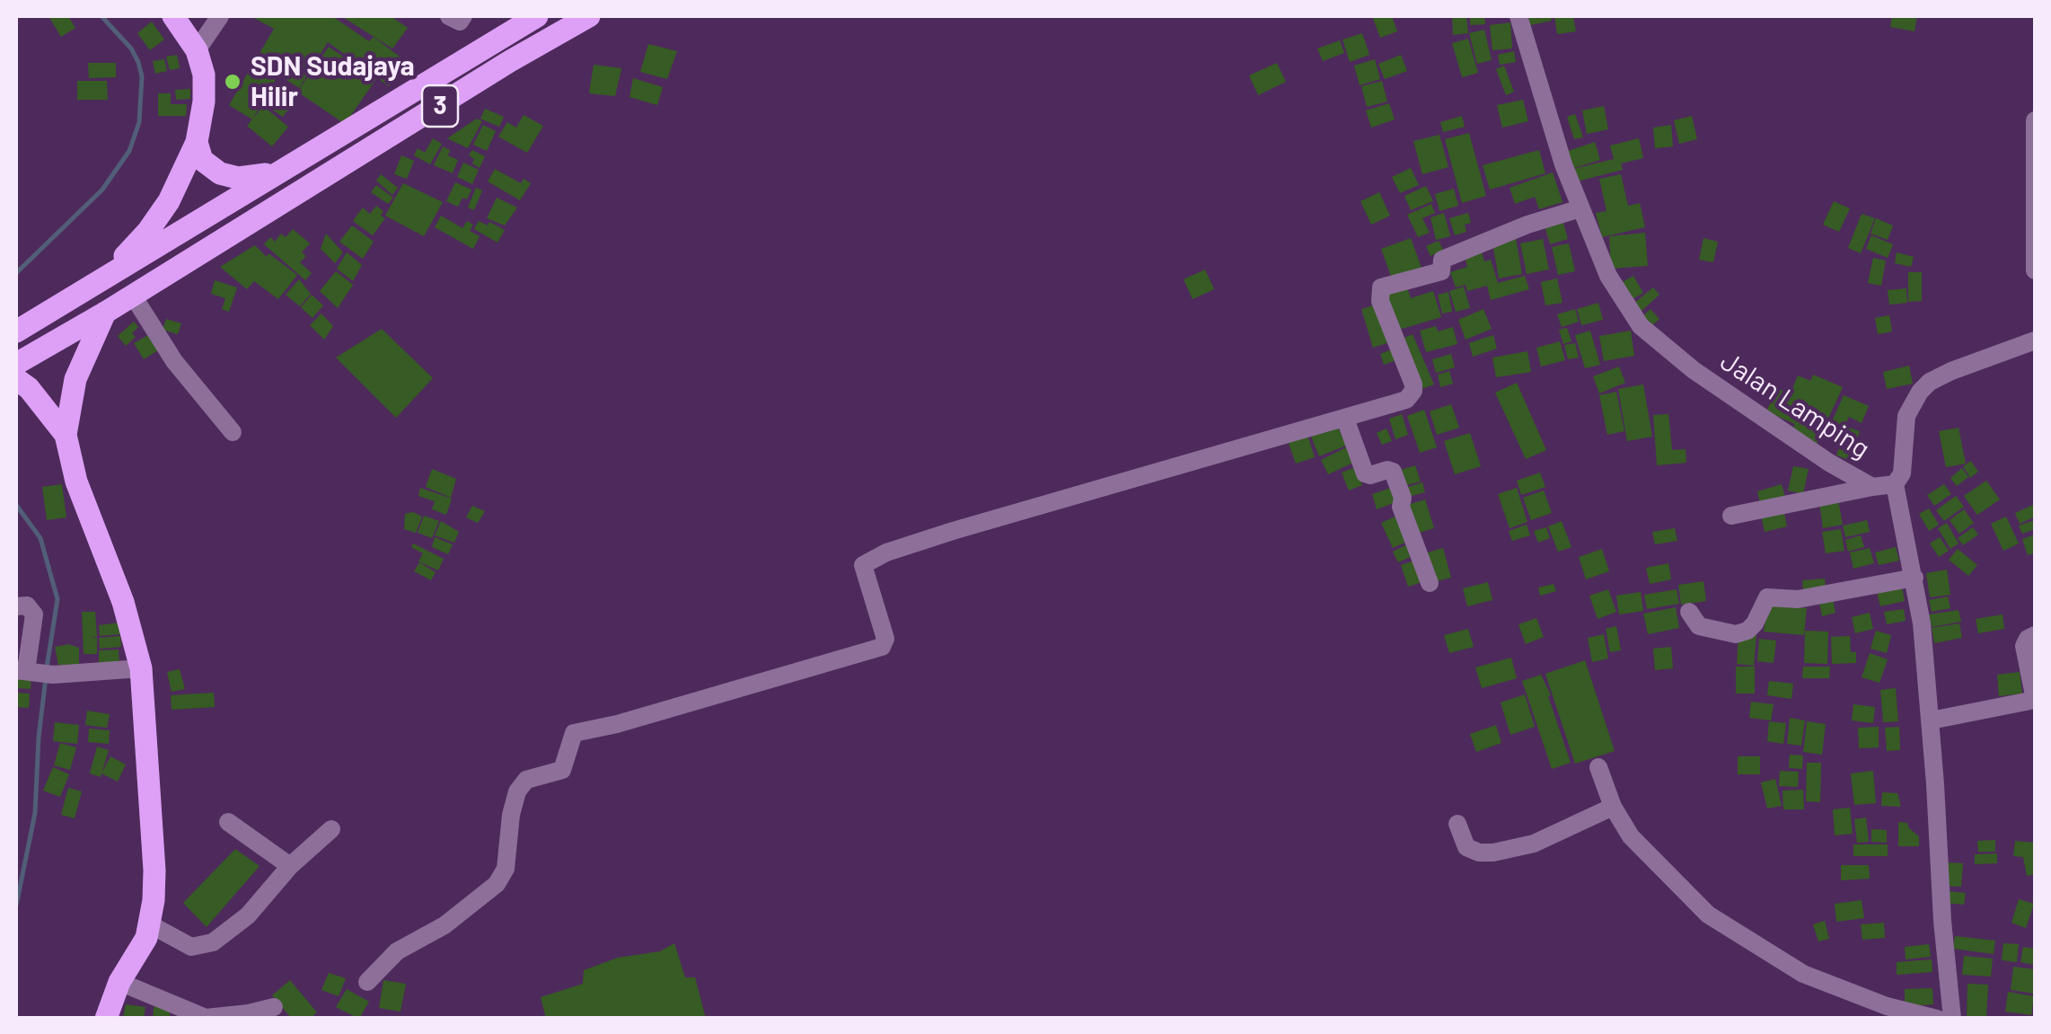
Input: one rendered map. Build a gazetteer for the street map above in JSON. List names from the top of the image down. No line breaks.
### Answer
{"streets":{"main road":["3"],"street":["Jalan Lamping"]},"places":["SDN Sudajaya Hilir"]}
